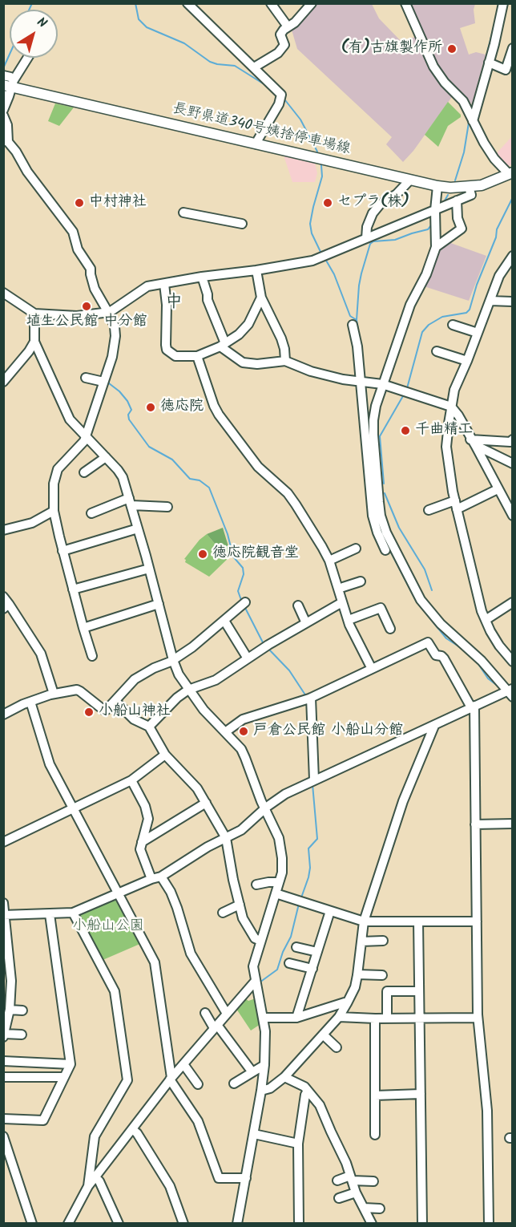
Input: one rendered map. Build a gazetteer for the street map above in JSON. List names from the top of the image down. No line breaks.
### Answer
{"streets":{"main road":["長野県道340号姨捨停車場線"]},"districts":["中"],"parks":["小船山公園"],"places":["(有)古旗製作所","中村神社","セプラ(株)","埴生公民館 中分館","徳応院","千曲精工","徳応院観音堂","小船山神社","戸倉公民館 小船山分館"],"north":"top right"}
